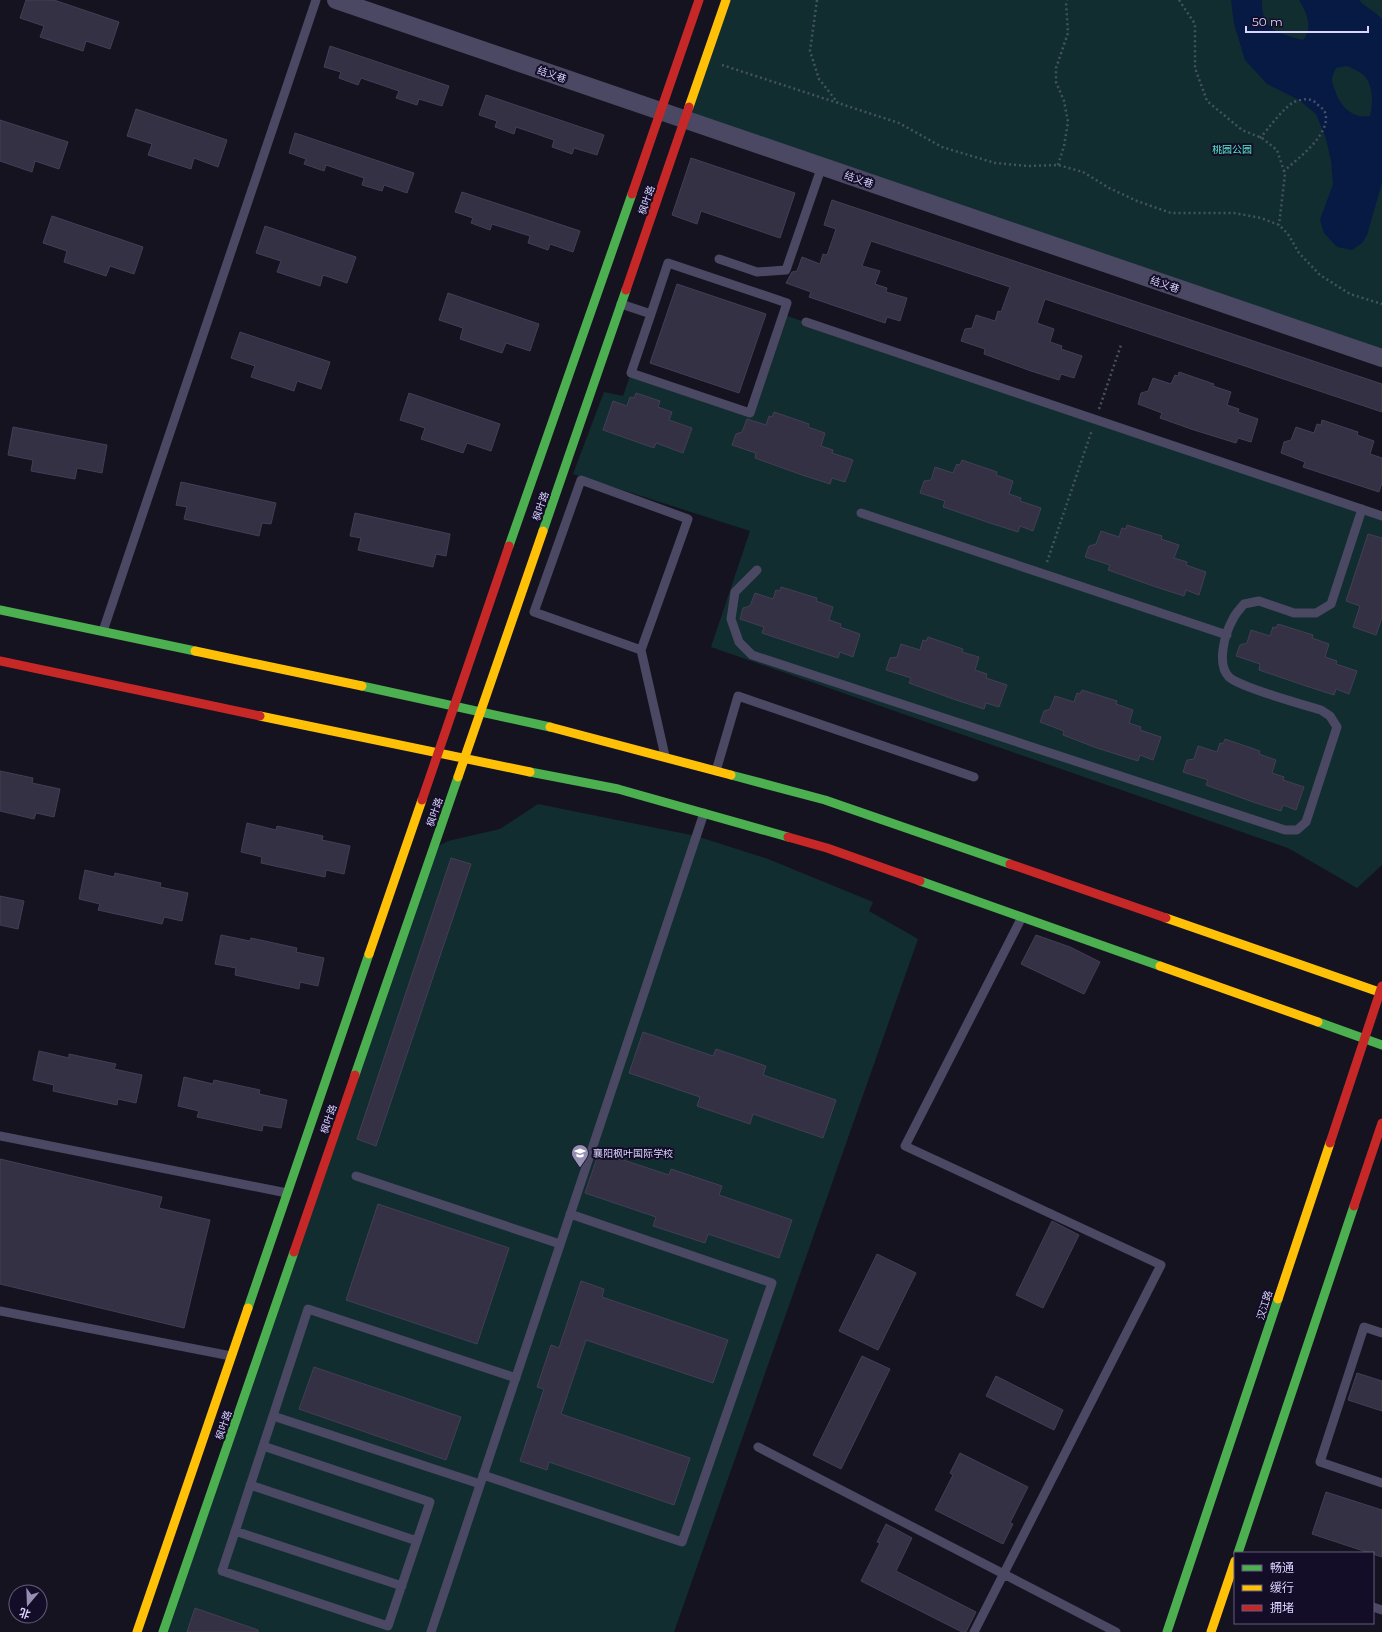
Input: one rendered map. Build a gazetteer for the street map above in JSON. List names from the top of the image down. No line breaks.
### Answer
{"streets":{"main road":["枫叶路","汉江路"],"street":["结义巷"]},"crossings":[["结义巷","枫叶路"]],"parks":["桃园公园"],"places":{"school or university":["襄阳枫叶国际学校"]},"legend":["畅通","缓行","拥堵"],"scale_bar":"50 m","north":"bottom"}
